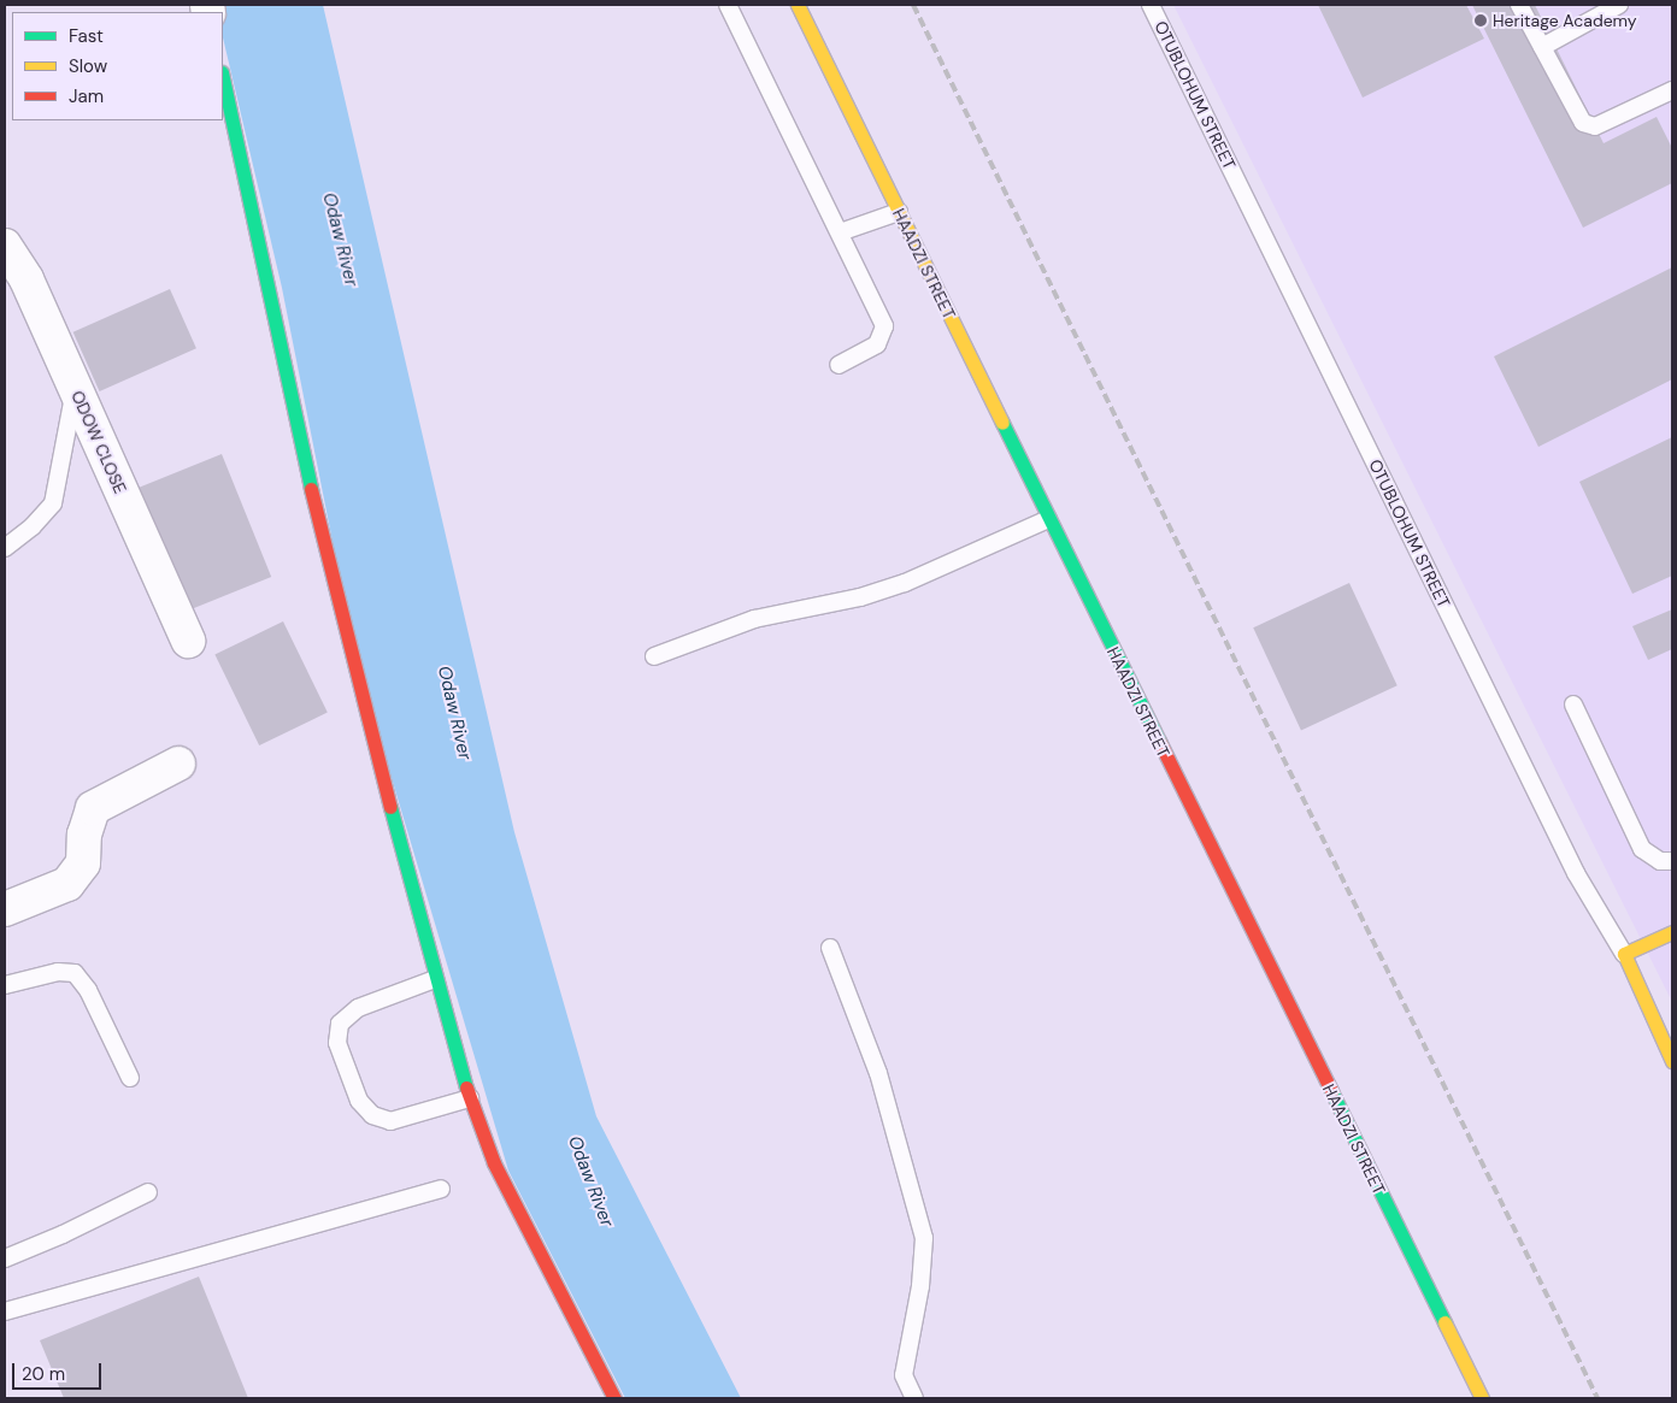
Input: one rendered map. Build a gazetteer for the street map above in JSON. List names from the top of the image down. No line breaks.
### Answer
{"streets":{"street":["OTUBLOHUM STREET","HAADZI STREET","ODOW CLOSE"]},"water":["Odaw River"],"places":["Heritage Academy"],"legend":["Fast","Slow","Jam"],"scale_bar":"20 m"}
